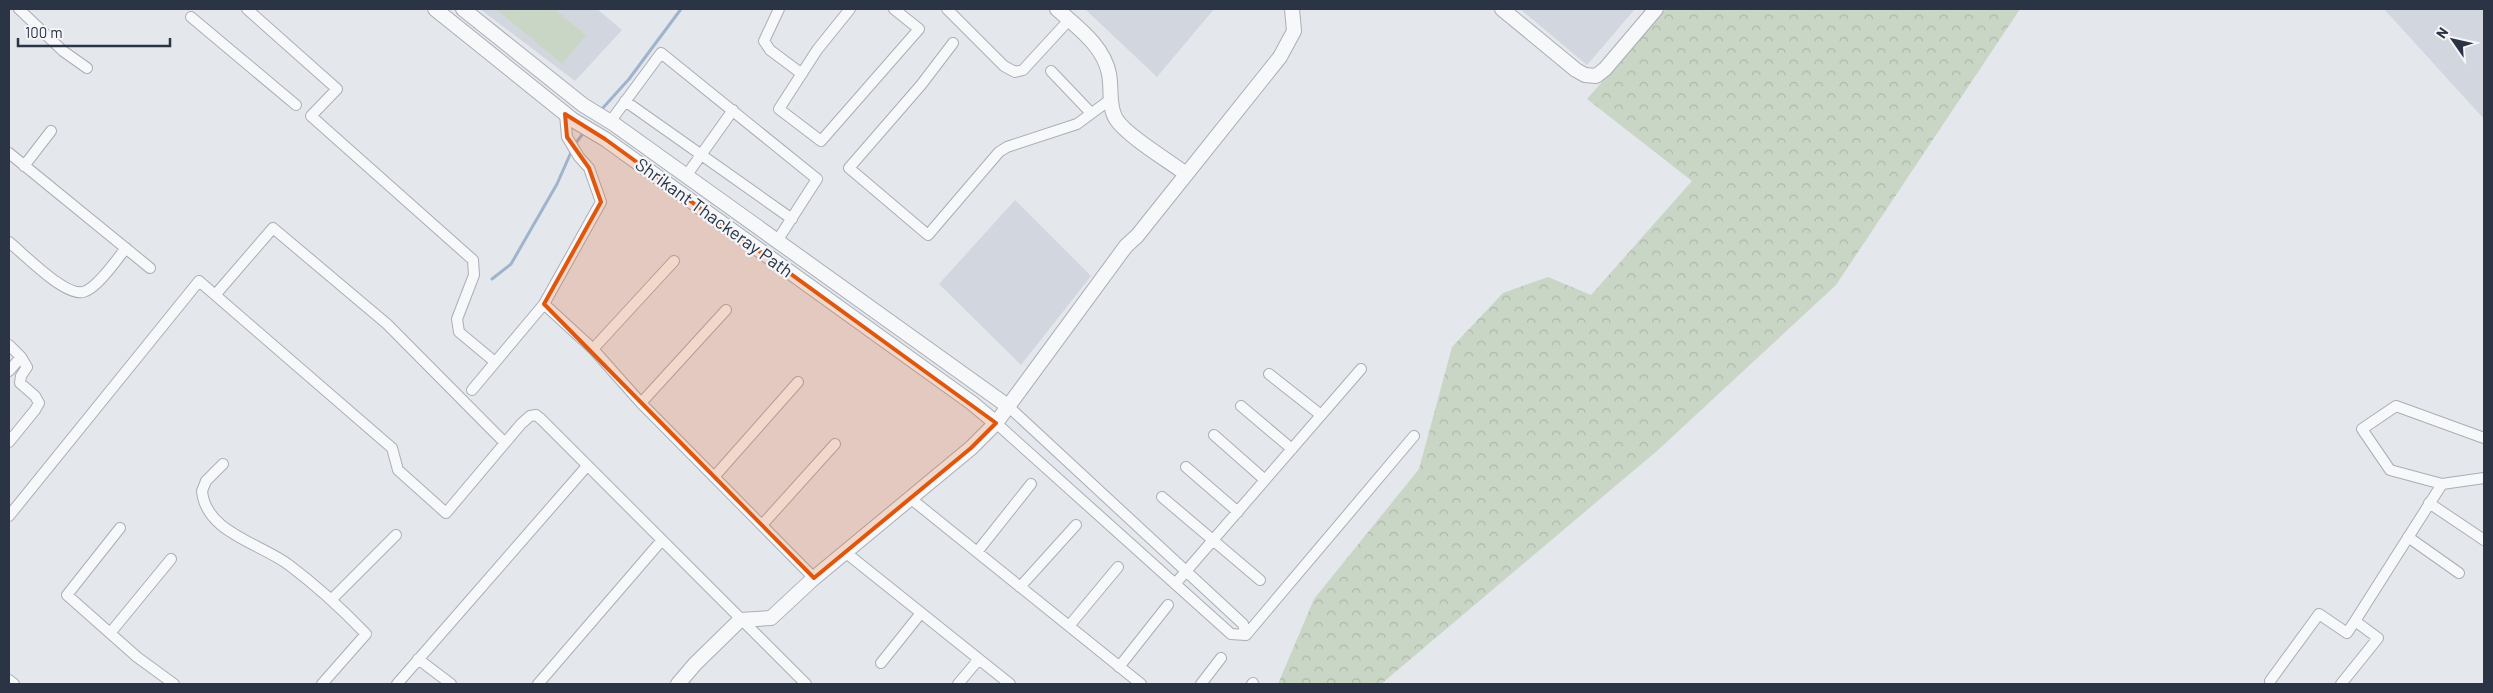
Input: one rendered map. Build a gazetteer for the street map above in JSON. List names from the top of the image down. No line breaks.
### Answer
{"streets":{"street":["Shrikant Thackeray Path"]},"scale_bar":"100 m","north":"top left"}
